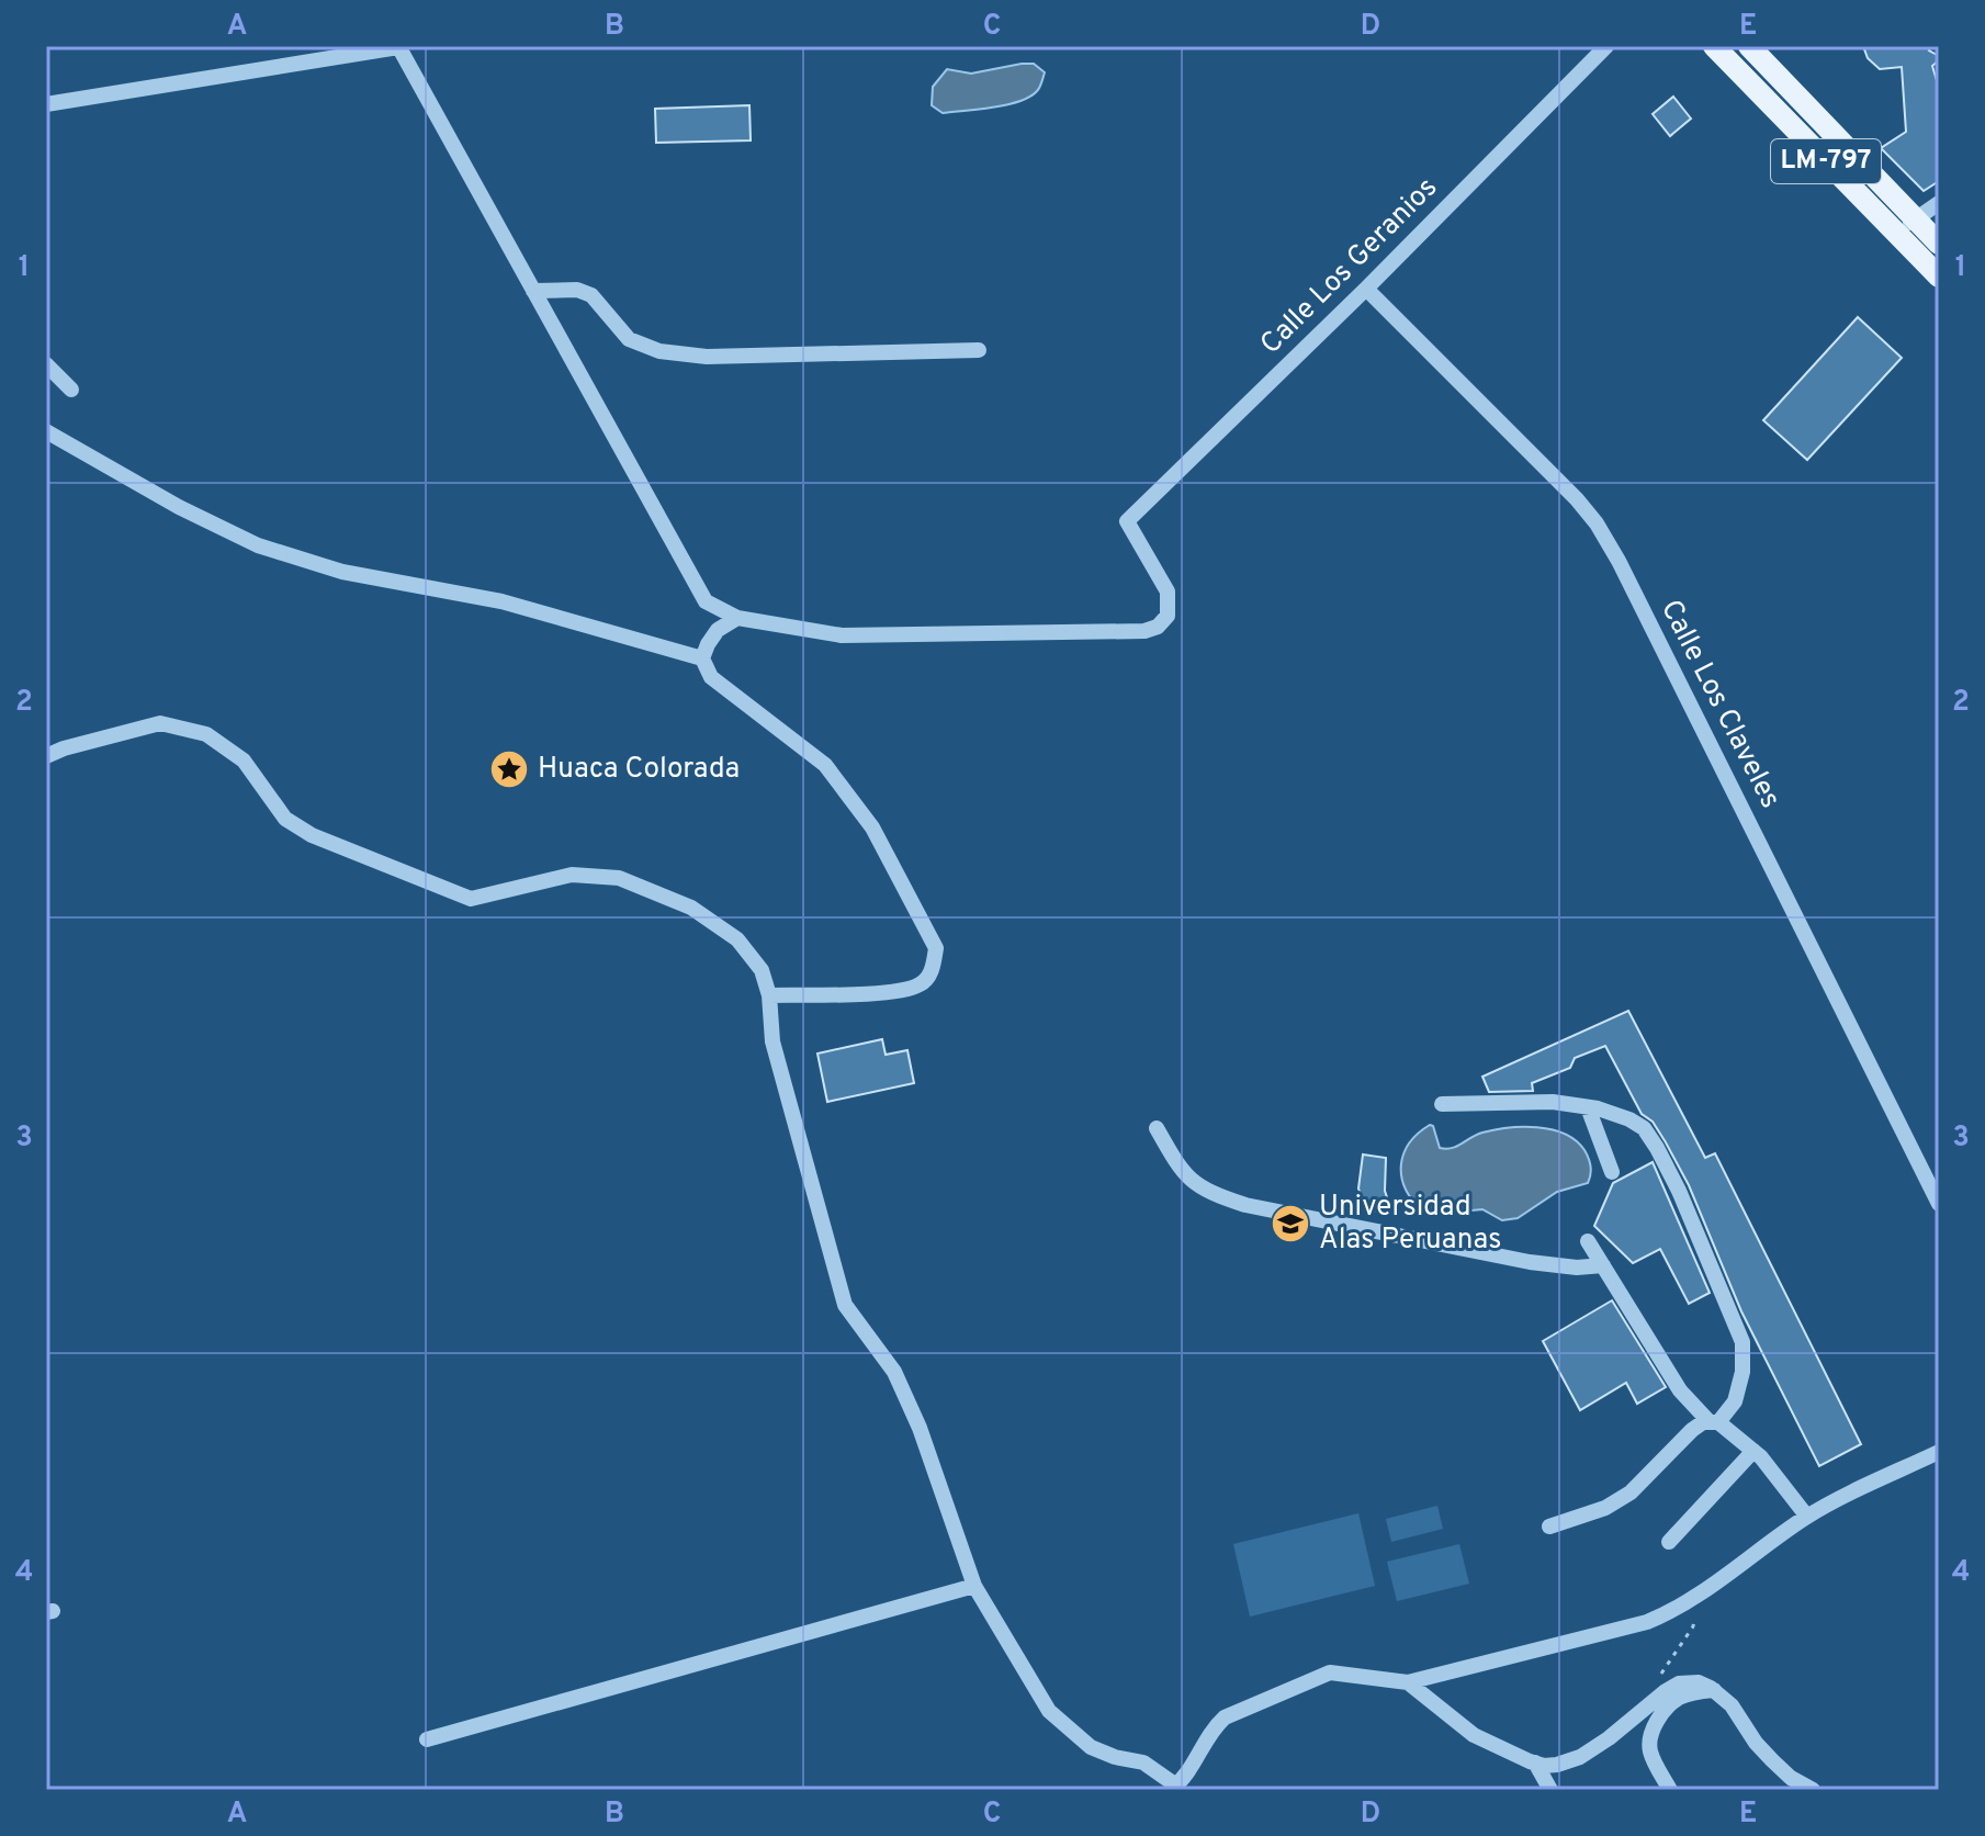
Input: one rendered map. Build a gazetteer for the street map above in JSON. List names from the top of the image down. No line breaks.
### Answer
{"streets":{"main road":["LM-797"],"street":["Calle Los Geranios","Calle Los Claveles"]},"crossings":[["Calle Los Geranios","Calle Los Claveles"]],"places":{"place":["Huaca Colorada"],"school or university":["Universidad Alas Peruanas"]},"grid":{"columns":["A","B","C","D","E"],"rows":["1","2","3","4"]}}
